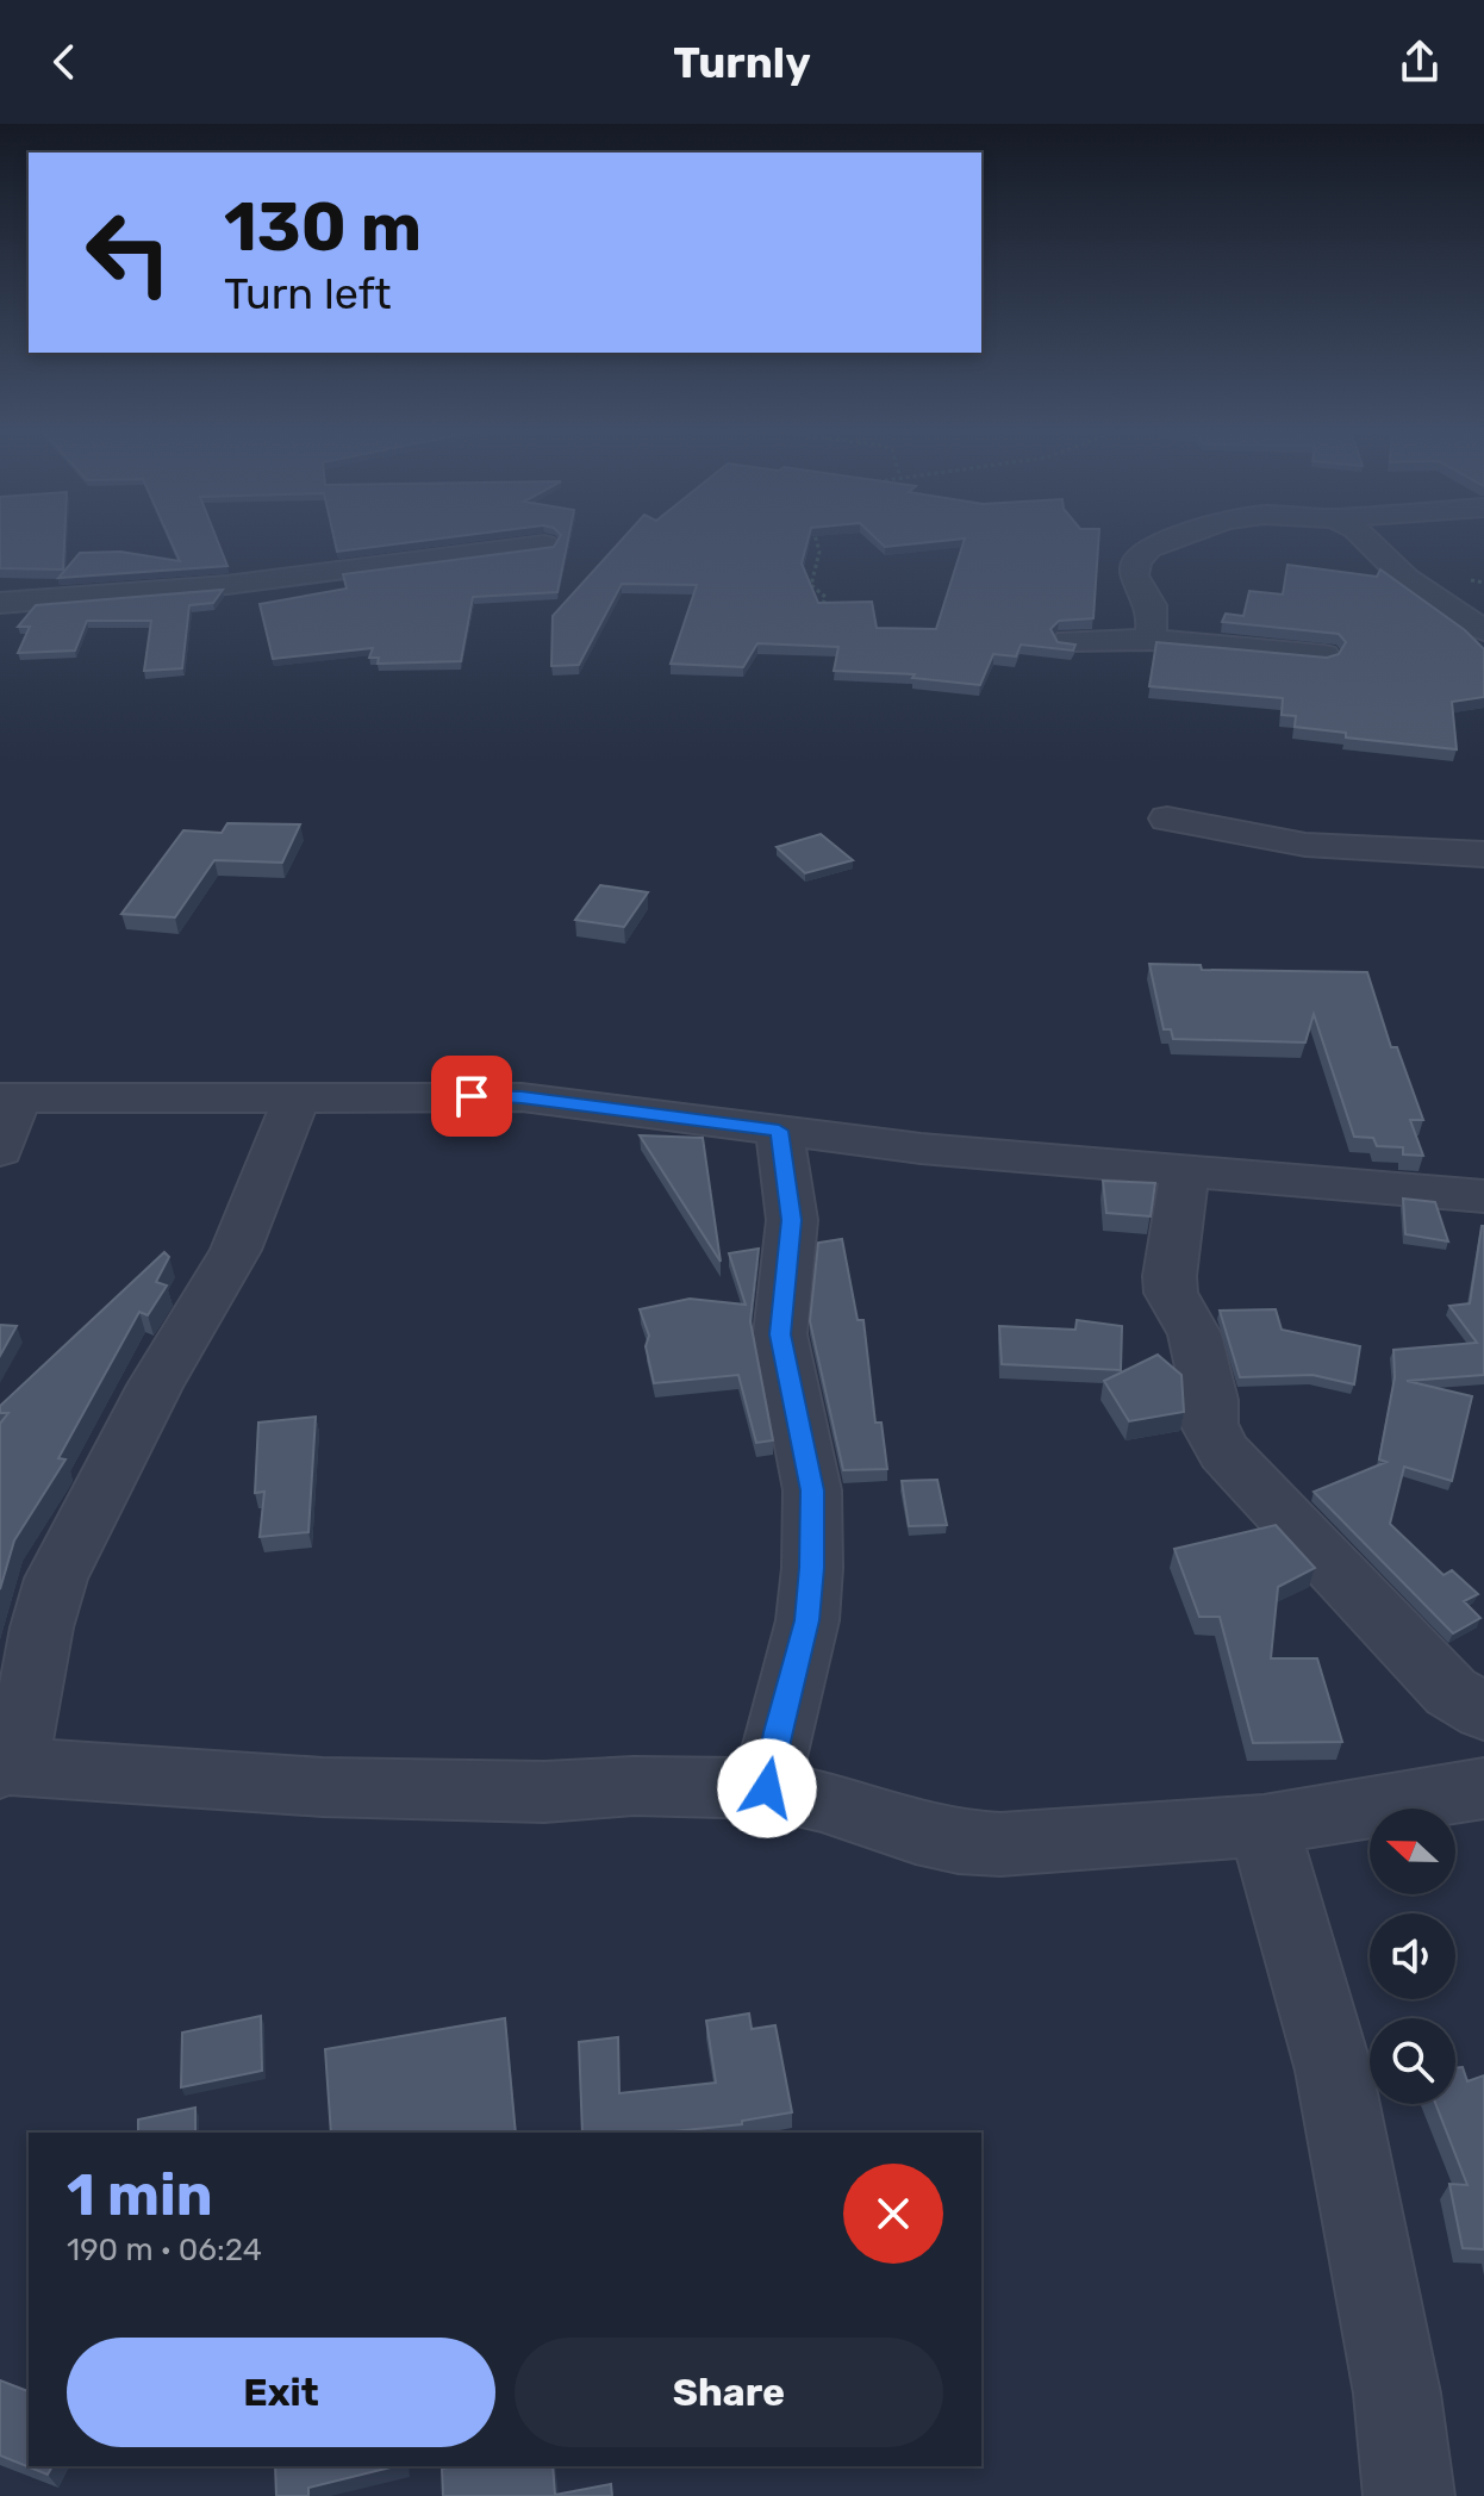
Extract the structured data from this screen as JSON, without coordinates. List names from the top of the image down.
{
  "north": "left",
  "page": {
    "header": "Turnly",
    "turn": ["130 m", "Turn left"],
    "heading": ["1 min", "190 m · 06:24"],
    "buttons": ["Exit", "Share"]
  }
}
